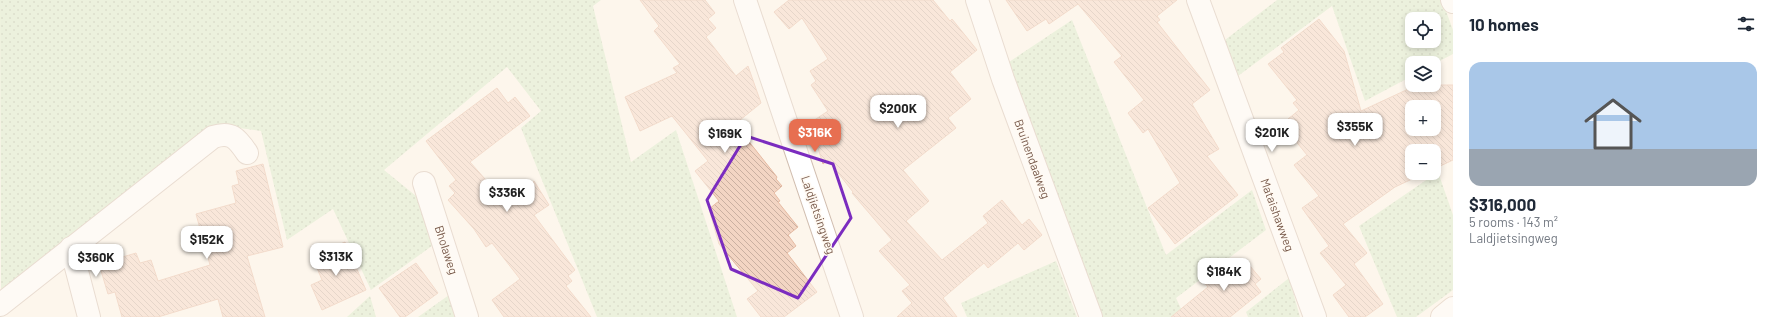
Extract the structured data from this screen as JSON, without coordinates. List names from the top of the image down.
{
  "streets": {
    "street": [
      "Bruinendaalweg",
      "Laldjietsingweg",
      "Mataishawweg",
      "Bholaweg"
    ]
  },
  "page": {
    "heading": "10 homes",
    "map_buttons": ["+", "−"],
    "list": [
      {
        "name": "$316,000",
        "note": "5 rooms · 143 m² · Laldjietsingweg"
      }
    ],
    "price": [
      "$200K",
      "$355K",
      "$316K",
      "$201K",
      "$169K",
      "$336K",
      "$152K",
      "$313K",
      "$360K",
      "$184K"
    ]
  }
}
